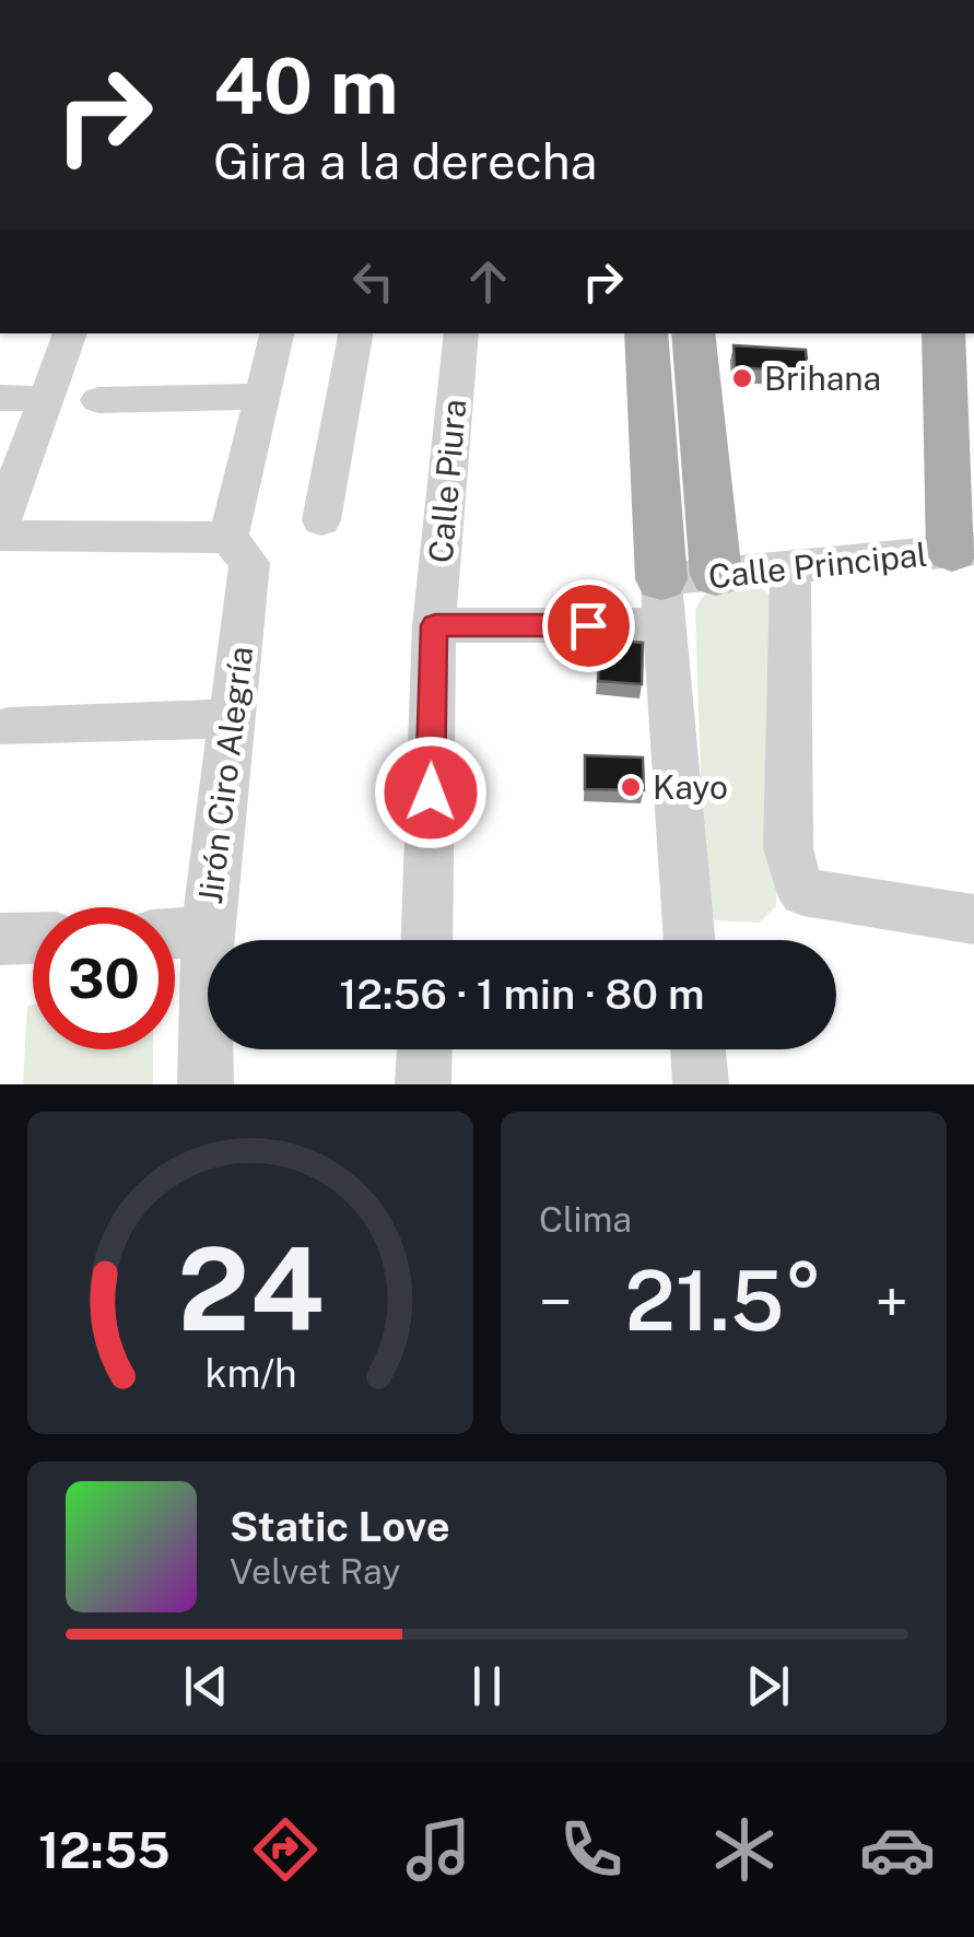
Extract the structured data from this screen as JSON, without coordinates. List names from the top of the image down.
{
  "streets": {
    "street": ["Calle Piura", "Calle Principal", "Jirón Ciro Alegría"]
  },
  "crossings": [
    ["Calle Piura", "Calle Principal"]
  ],
  "places": ["Brihana", "Kayo"],
  "page": {
    "turn": ["40 m", "Gira a la derecha"],
    "limit": "30",
    "trip": "12:56 · 1 min · 80 m",
    "tile": "Clima",
    "heat": ["−", "21.5°", "+"],
    "song": ["Static Love", "Velvet Ray"],
    "tabs": "12:55",
    "gauge": ["24", "km/h"]
  }
}
